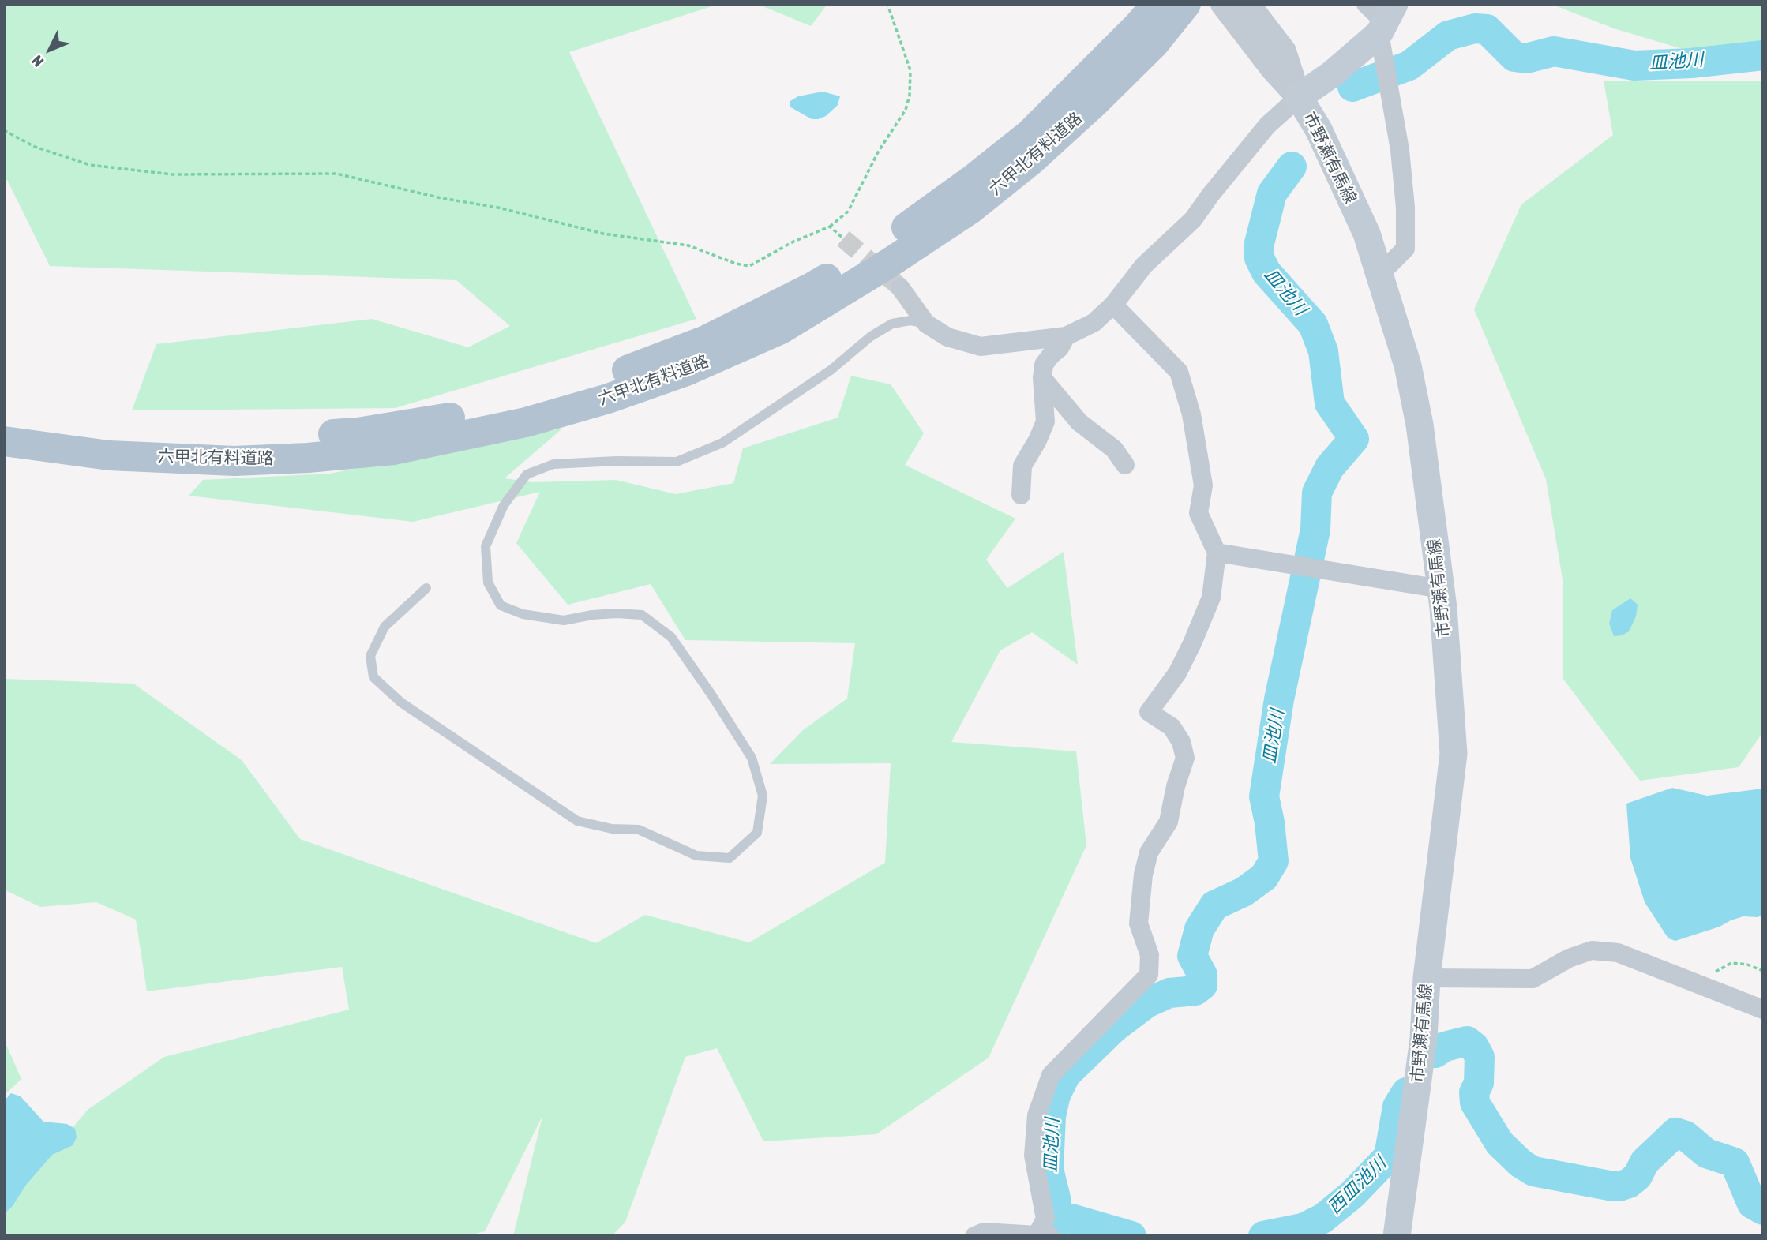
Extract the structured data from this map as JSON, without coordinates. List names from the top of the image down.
{
  "streets": {
    "main road": ["六甲北有料道路", "市野瀬有馬線"]
  },
  "water": ["皿池川", "西皿池川"],
  "north": "bottom left"
}
